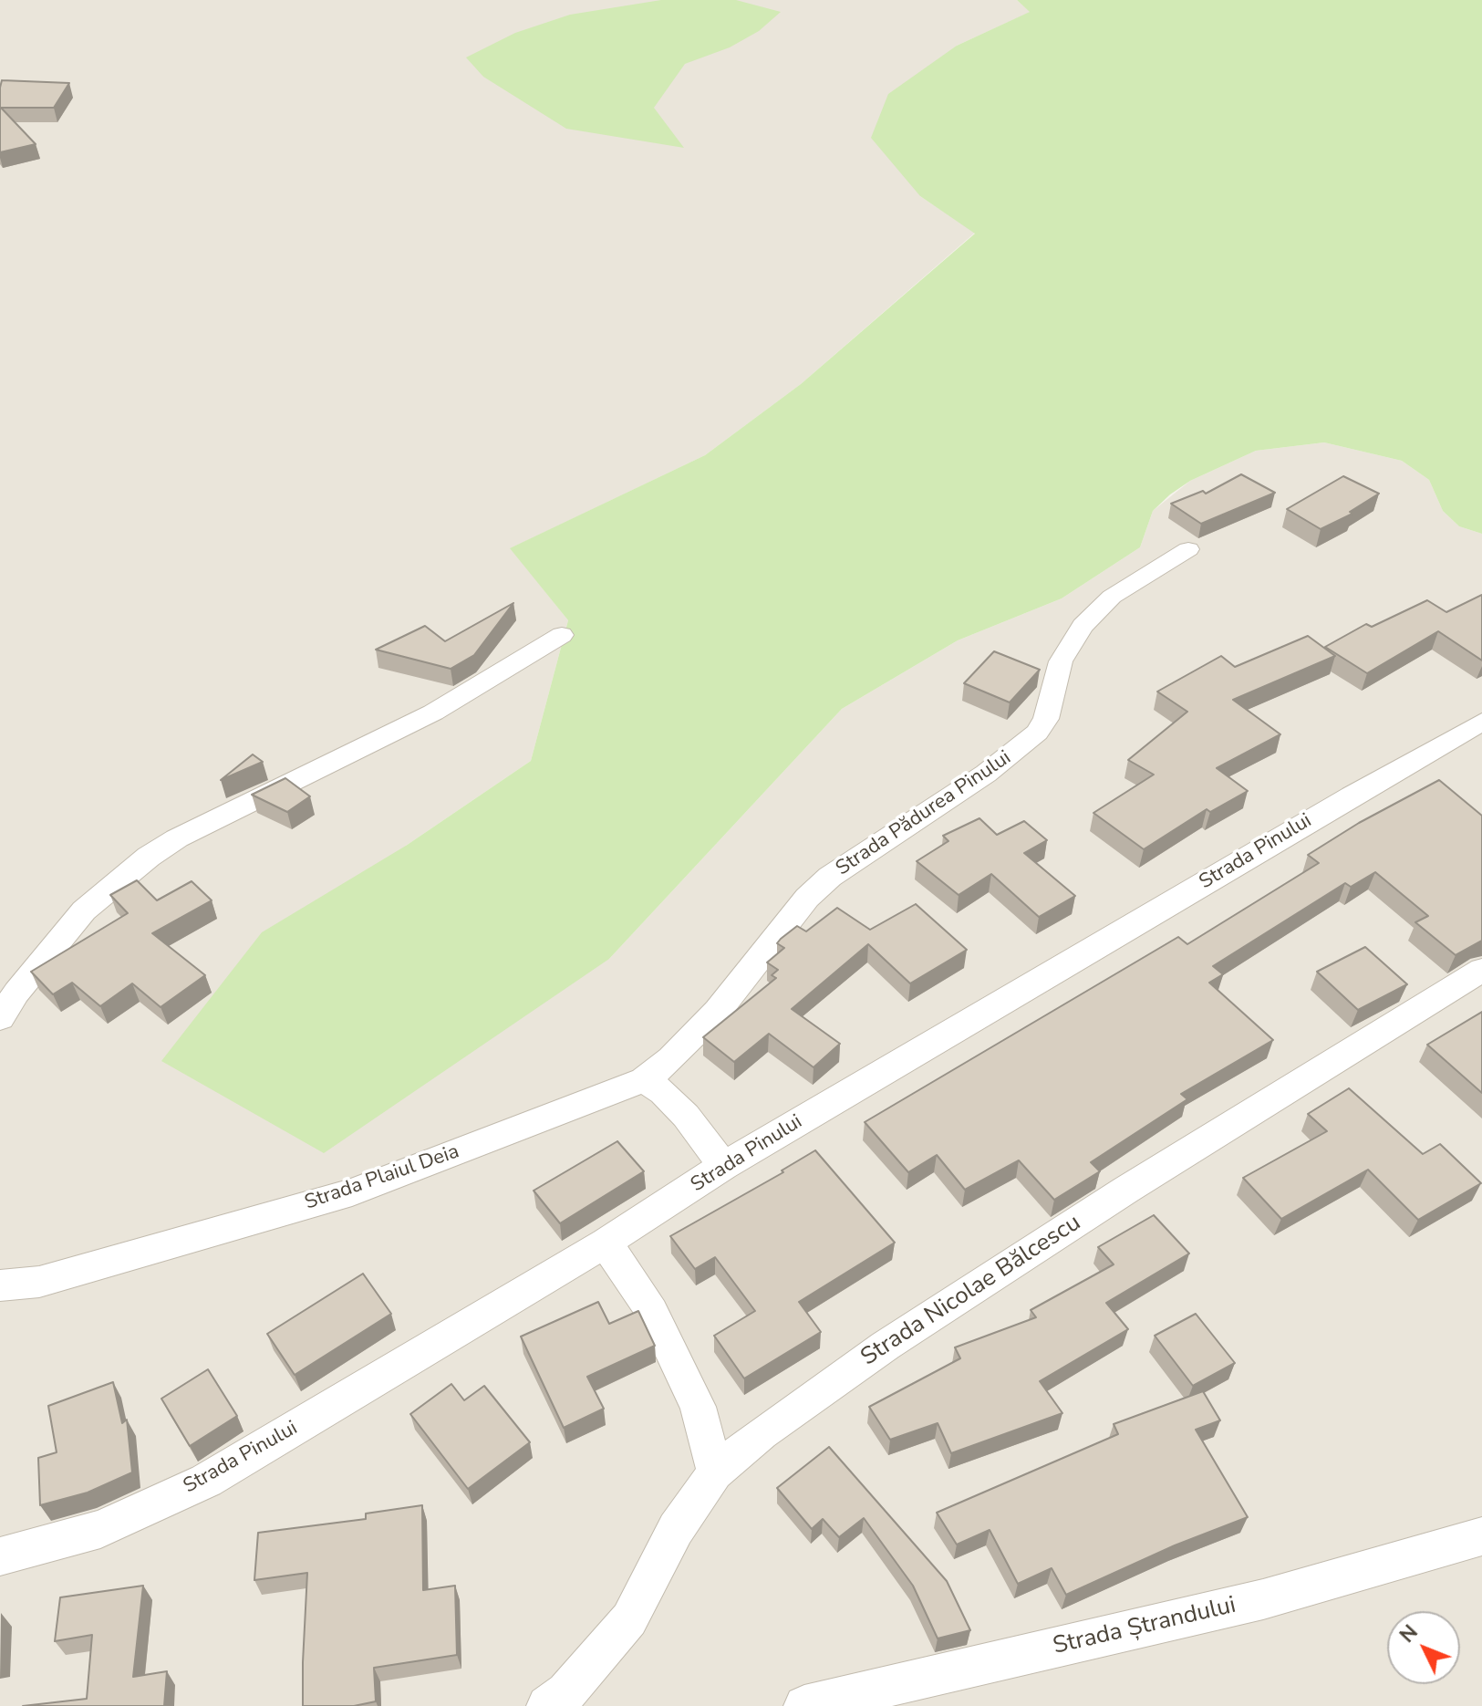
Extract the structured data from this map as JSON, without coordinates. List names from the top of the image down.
{
  "streets": {
    "street": [
      "Strada Pădurea Pinului",
      "Strada Pinului",
      "Strada Plaiul Deia",
      "Strada Nicolae Bălcescu",
      "Strada Ștrandului"
    ]
  },
  "crossings": [
    ["Strada Pădurea Pinului", "Strada Plaiul Deia"]
  ],
  "north": "top left"
}
